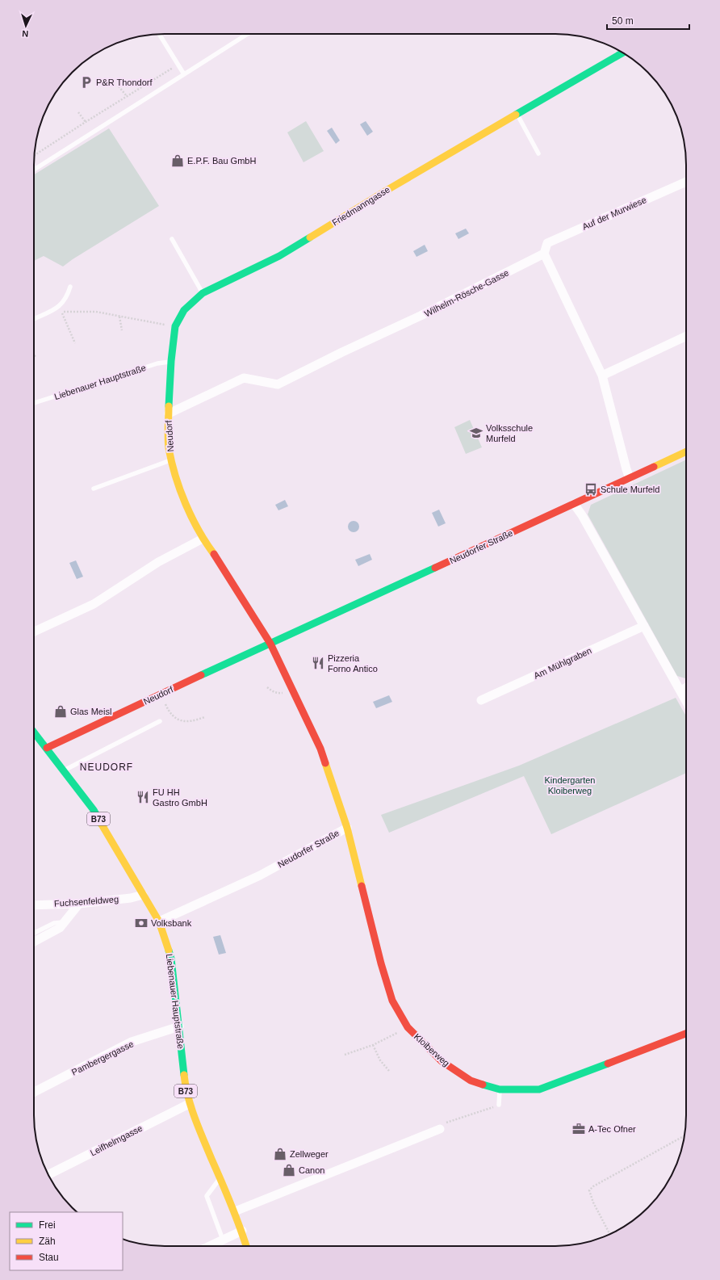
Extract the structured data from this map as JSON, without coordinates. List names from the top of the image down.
{
  "streets": {
    "street": [
      "Friedmanngasse",
      "Auf der Murwiese",
      "Wilhelm-Rösche-Gasse",
      "Liebenauer Hauptstraße",
      "Neudorf",
      "Neudorfer Straße",
      "Am Mühlgraben",
      "B73",
      "Fuchsenfeldweg",
      "Kloiberweg",
      "Pambergergasse",
      "Leifhelmgasse"
    ]
  },
  "crossings": [
    ["Friedmanngasse", "Wilhelm-Rösche-Gasse"],
    ["Friedmanngasse", "Liebenauer Hauptstraße"],
    ["Friedmanngasse", "Neudorf"],
    ["Auf der Murwiese", "Wilhelm-Rösche-Gasse"],
    ["Wilhelm-Rösche-Gasse", "Neudorf"],
    ["Liebenauer Hauptstraße", "Neudorf"],
    ["Liebenauer Hauptstraße", "Neudorfer Straße"],
    ["Liebenauer Hauptstraße", "Fuchsenfeldweg"],
    ["Liebenauer Hauptstraße", "Pambergergasse"],
    ["Liebenauer Hauptstraße", "Leifhelmgasse"],
    ["Neudorf", "Neudorfer Straße"],
    ["Neudorfer Straße", "Kloiberweg"]
  ],
  "districts": ["NEUDORF"],
  "parks": ["Kindergarten Kloiberweg"],
  "places": {
    "parking": ["P&R Thondorf"],
    "shop": [
      "E.P.F. Bau GmbH",
      "Glas Meisl",
      "Zellweger",
      "Canon"
    ],
    "school or university": ["Volksschule Murfeld"],
    "bus stop": ["Schule Murfeld"],
    "restaurant": ["Pizzeria Forno Antico", "FU HH Gastro GmbH"],
    "bank": ["Volksbank"],
    "office": ["A-Tec Ofner"]
  },
  "legend": ["Frei", "Zäh", "Stau"],
  "scale_bar": "50 m",
  "north": "bottom"
}
